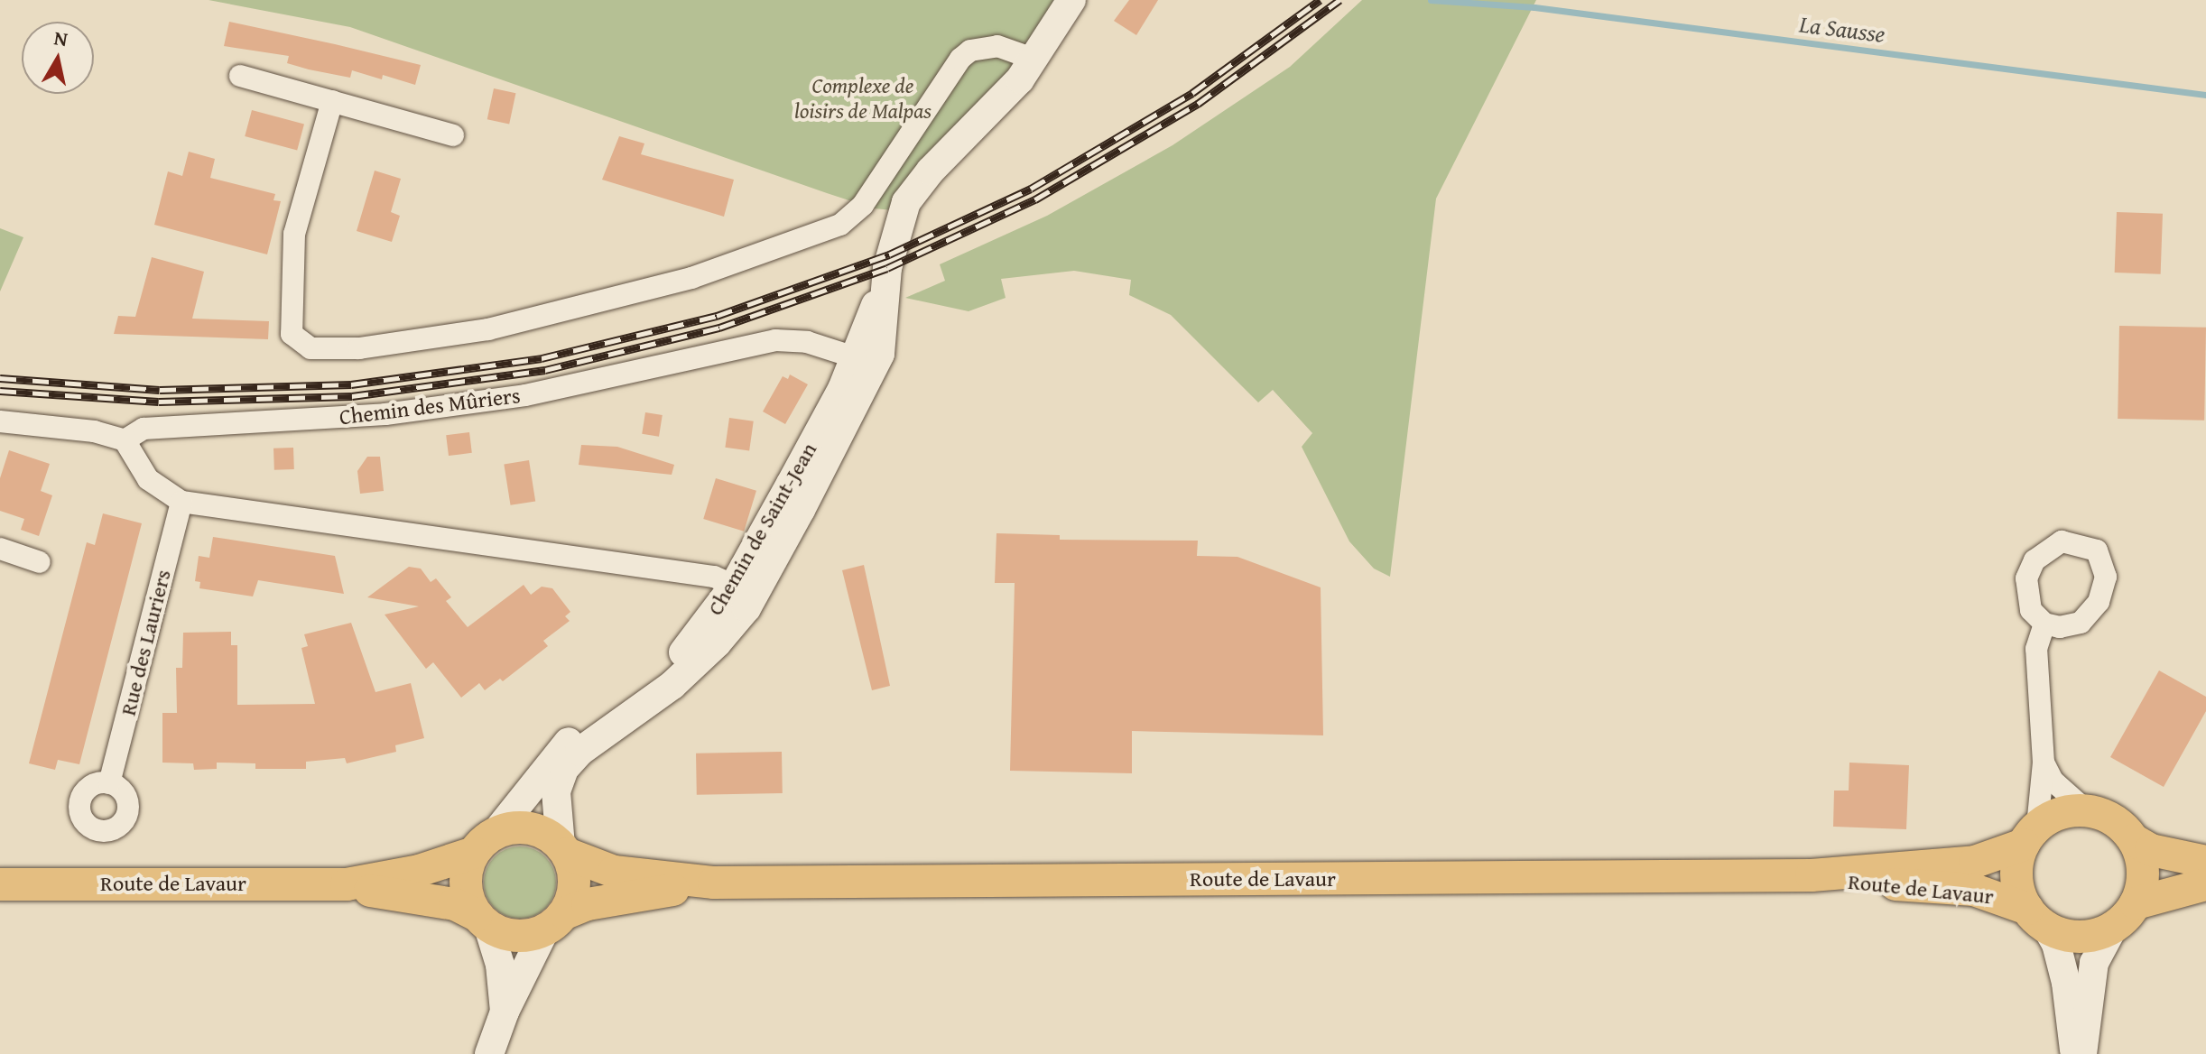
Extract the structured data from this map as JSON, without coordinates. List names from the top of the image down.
{
  "streets": {
    "main road": ["Route de Lavaur"],
    "street": ["Chemin des Mûriers", "Chemin de Saint-Jean", "Rue des Lauriers"]
  },
  "crossings": [
    ["Chemin des Mûriers", "Chemin de Saint-Jean"],
    ["Chemin de Saint-Jean", "Route de Lavaur"]
  ],
  "water": ["La Sausse"],
  "parks": ["Complexe de loisirs de Malpas"],
  "north": "top"
}
